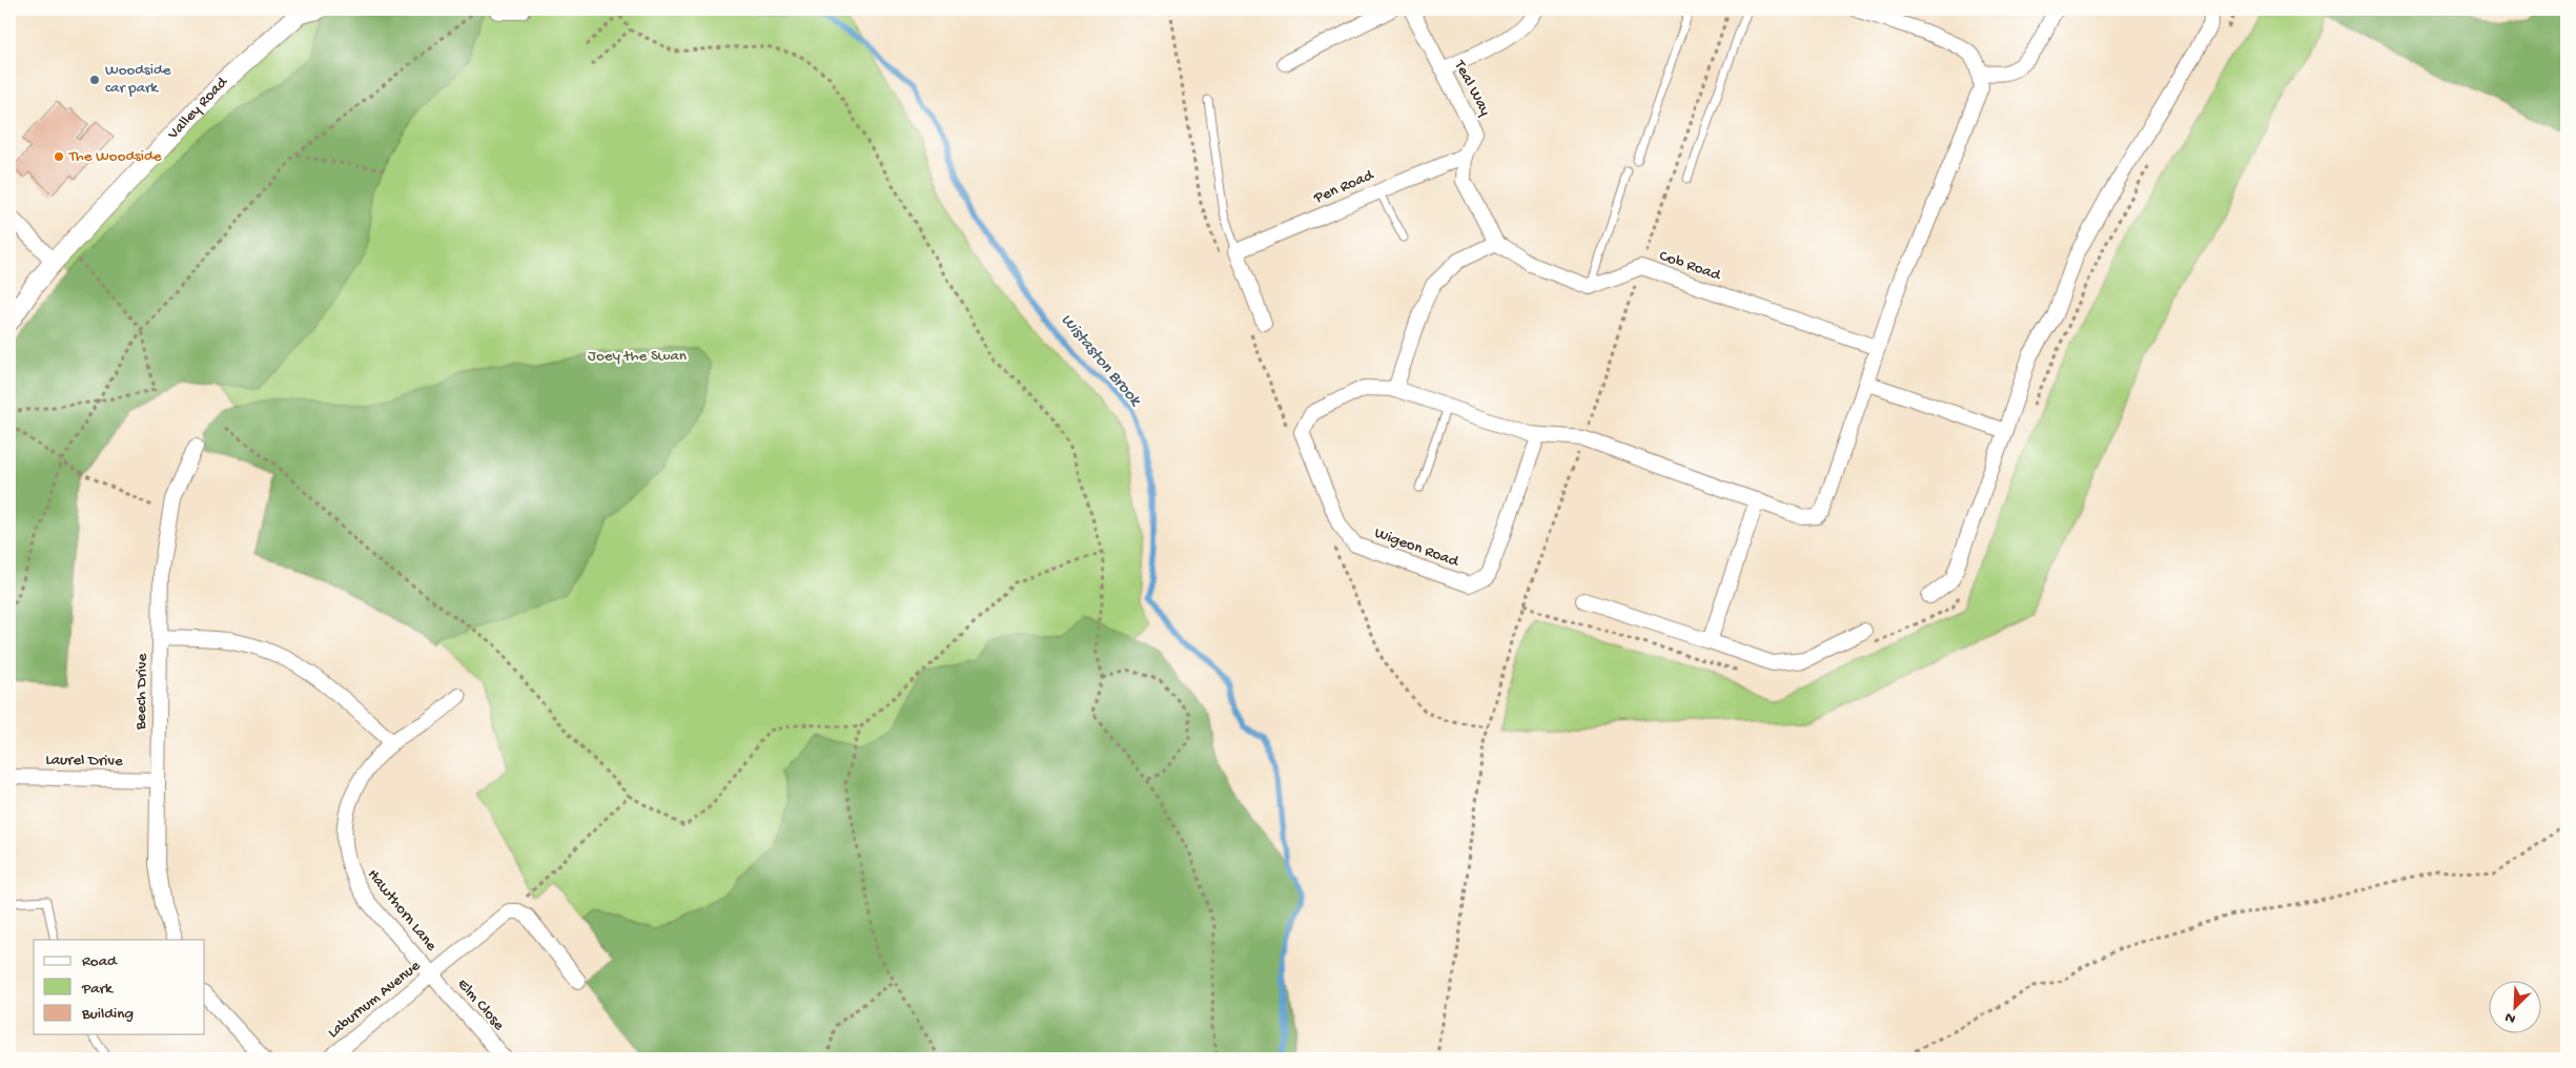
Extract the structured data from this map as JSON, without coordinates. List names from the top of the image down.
{
  "streets": {
    "street": [
      "Teal Way",
      "Valley Road",
      "Pen Road",
      "Cob Road",
      "Wigeon Road",
      "Beech Drive",
      "Laurel Drive",
      "Hawthorn Lane",
      "Laburnum Avenue",
      "Elm Close"
    ]
  },
  "crossings": [
    ["Teal Way", "Pen Road"],
    ["Beech Drive", "Laurel Drive"],
    ["Hawthorn Lane", "Laburnum Avenue"],
    ["Hawthorn Lane", "Elm Close"],
    ["Laburnum Avenue", "Elm Close"]
  ],
  "water": ["Wistaston Brook"],
  "parks": ["Joey the Swan"],
  "places": ["Woodside car park", "The Woodside"],
  "legend": ["Road", "Park", "Building"],
  "north": "bottom left"
}
